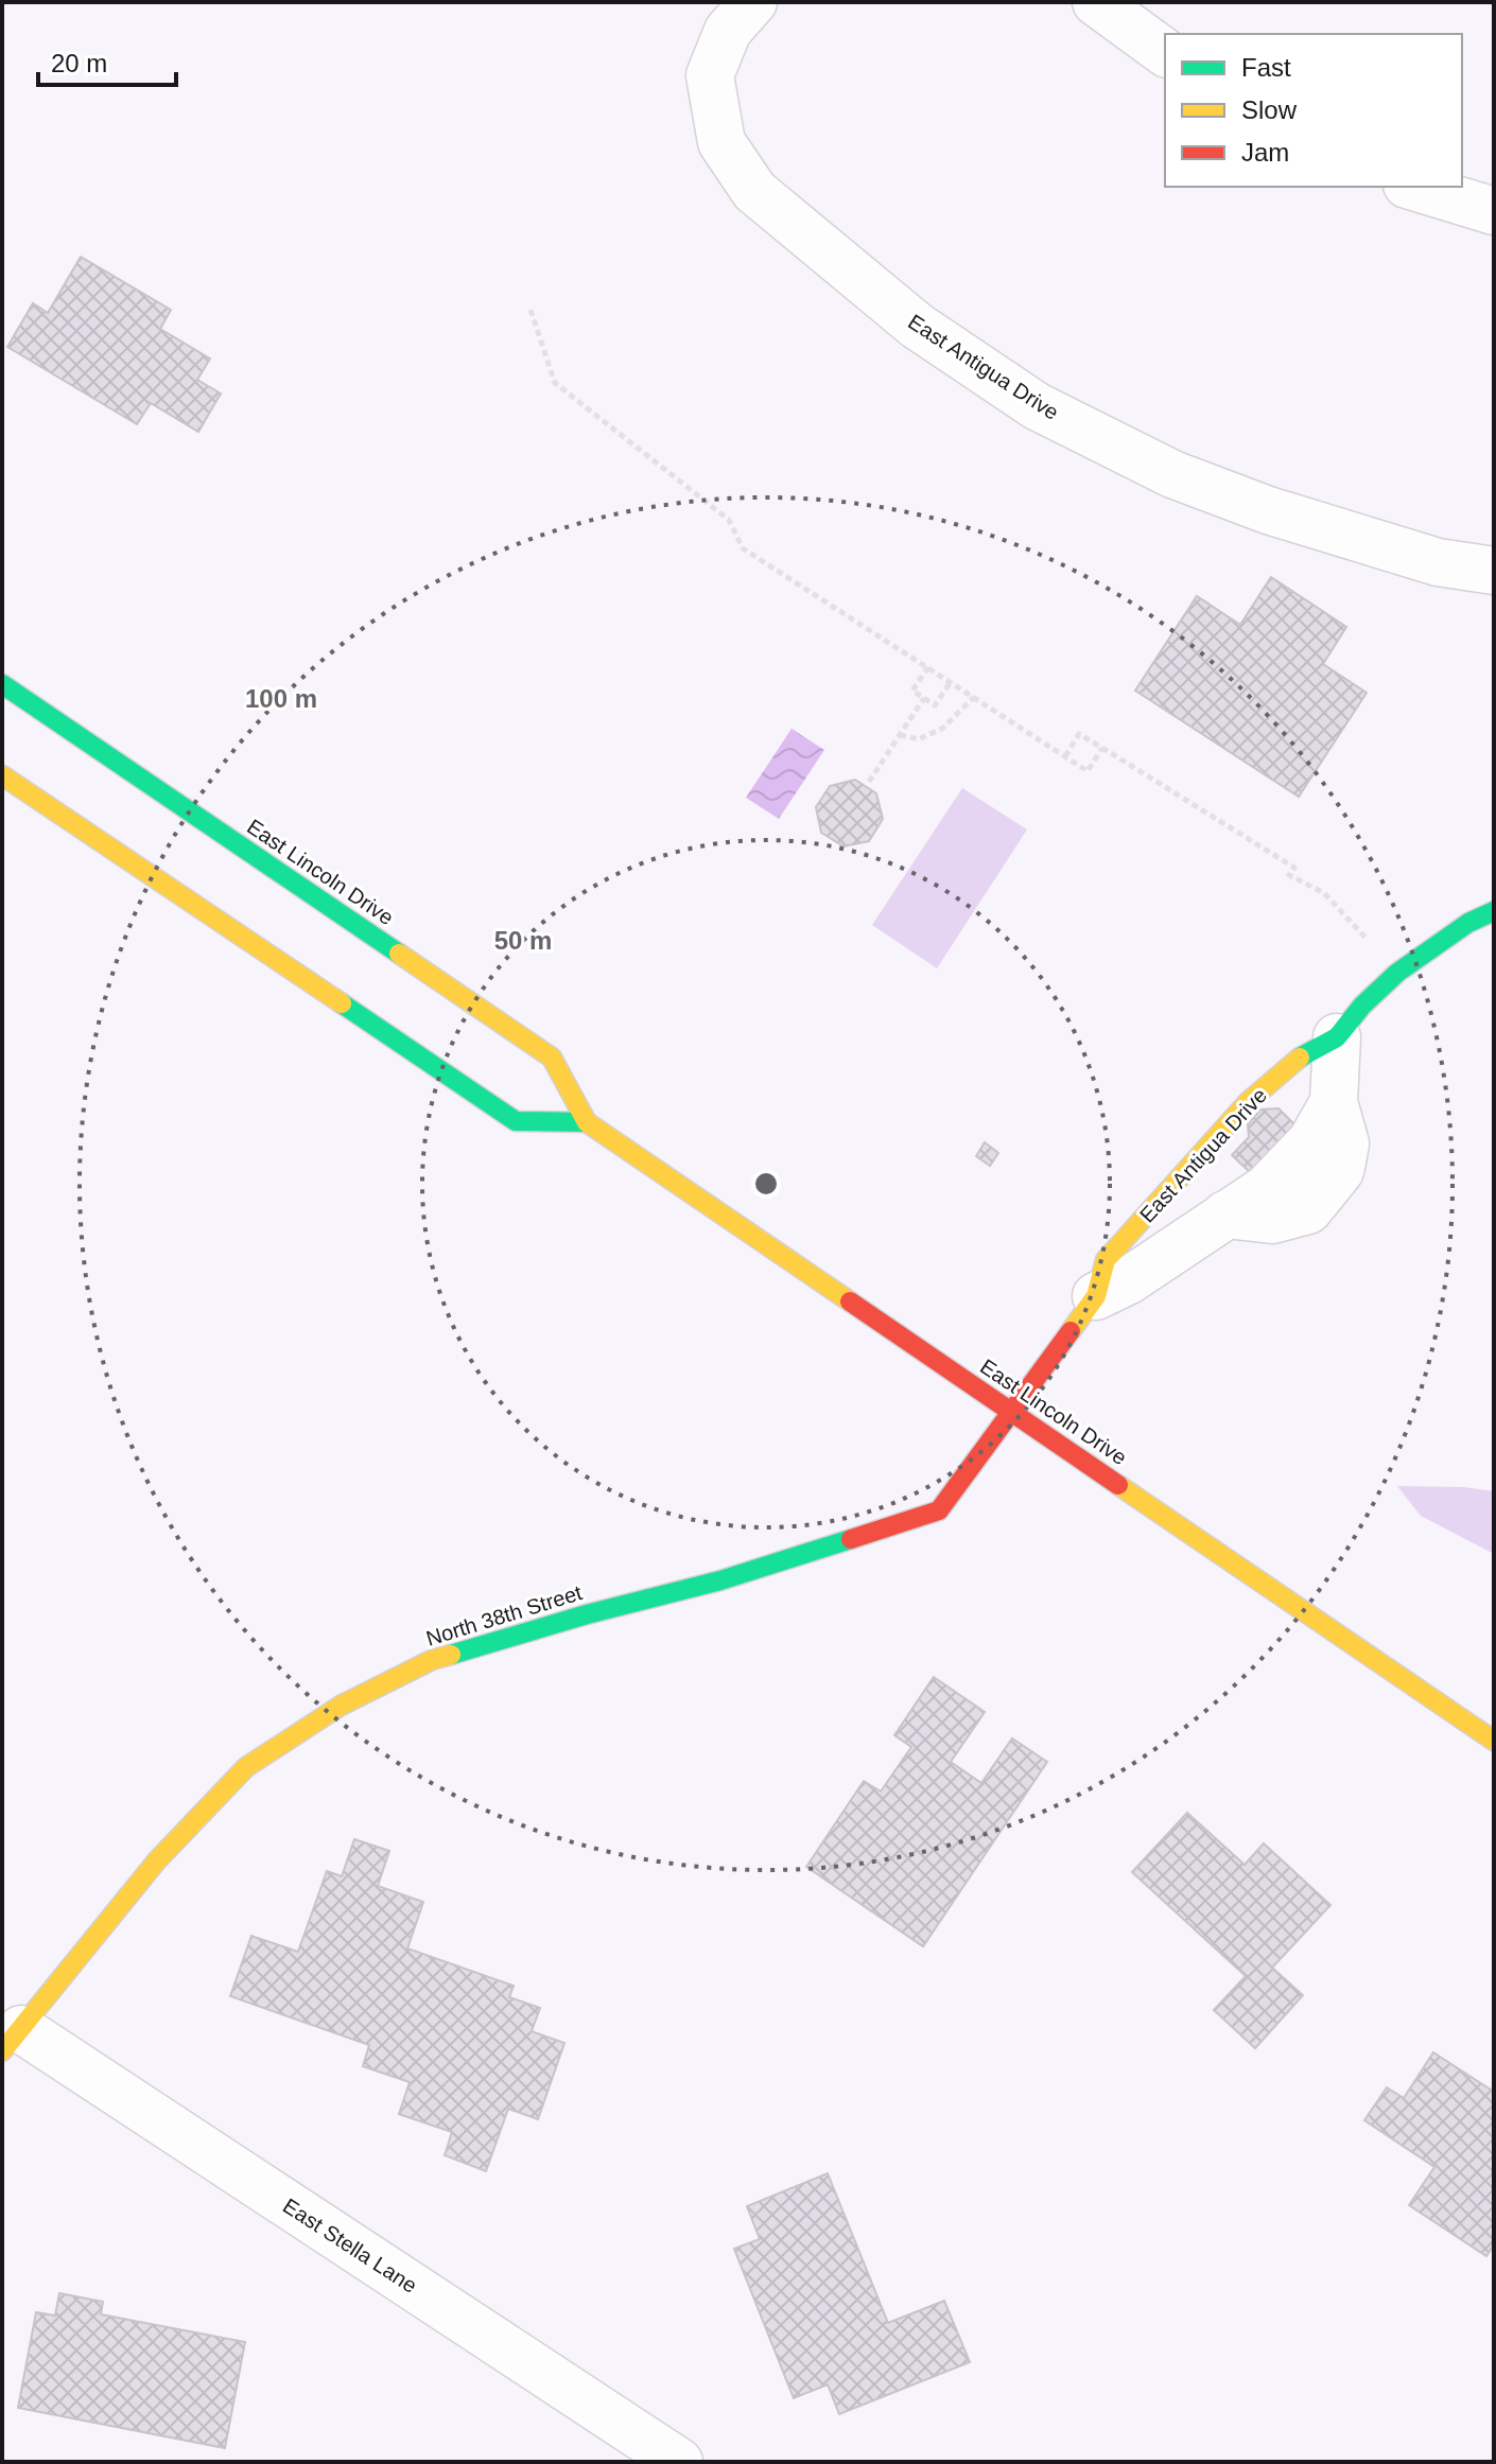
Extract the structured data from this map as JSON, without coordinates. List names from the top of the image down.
{
  "streets": {
    "main road": ["East Antigua Drive", "East Lincoln Drive", "North 38th Street"],
    "street": ["East Stella Lane"]
  },
  "crossings": [
    ["East Antigua Drive", "East Lincoln Drive"],
    ["East Antigua Drive", "North 38th Street"],
    ["East Lincoln Drive", "North 38th Street"],
    ["North 38th Street", "East Stella Lane"]
  ],
  "legend": ["Fast", "Slow", "Jam"],
  "scale_bar": "20 m",
  "rings": ["100 m", "50 m"]
}
